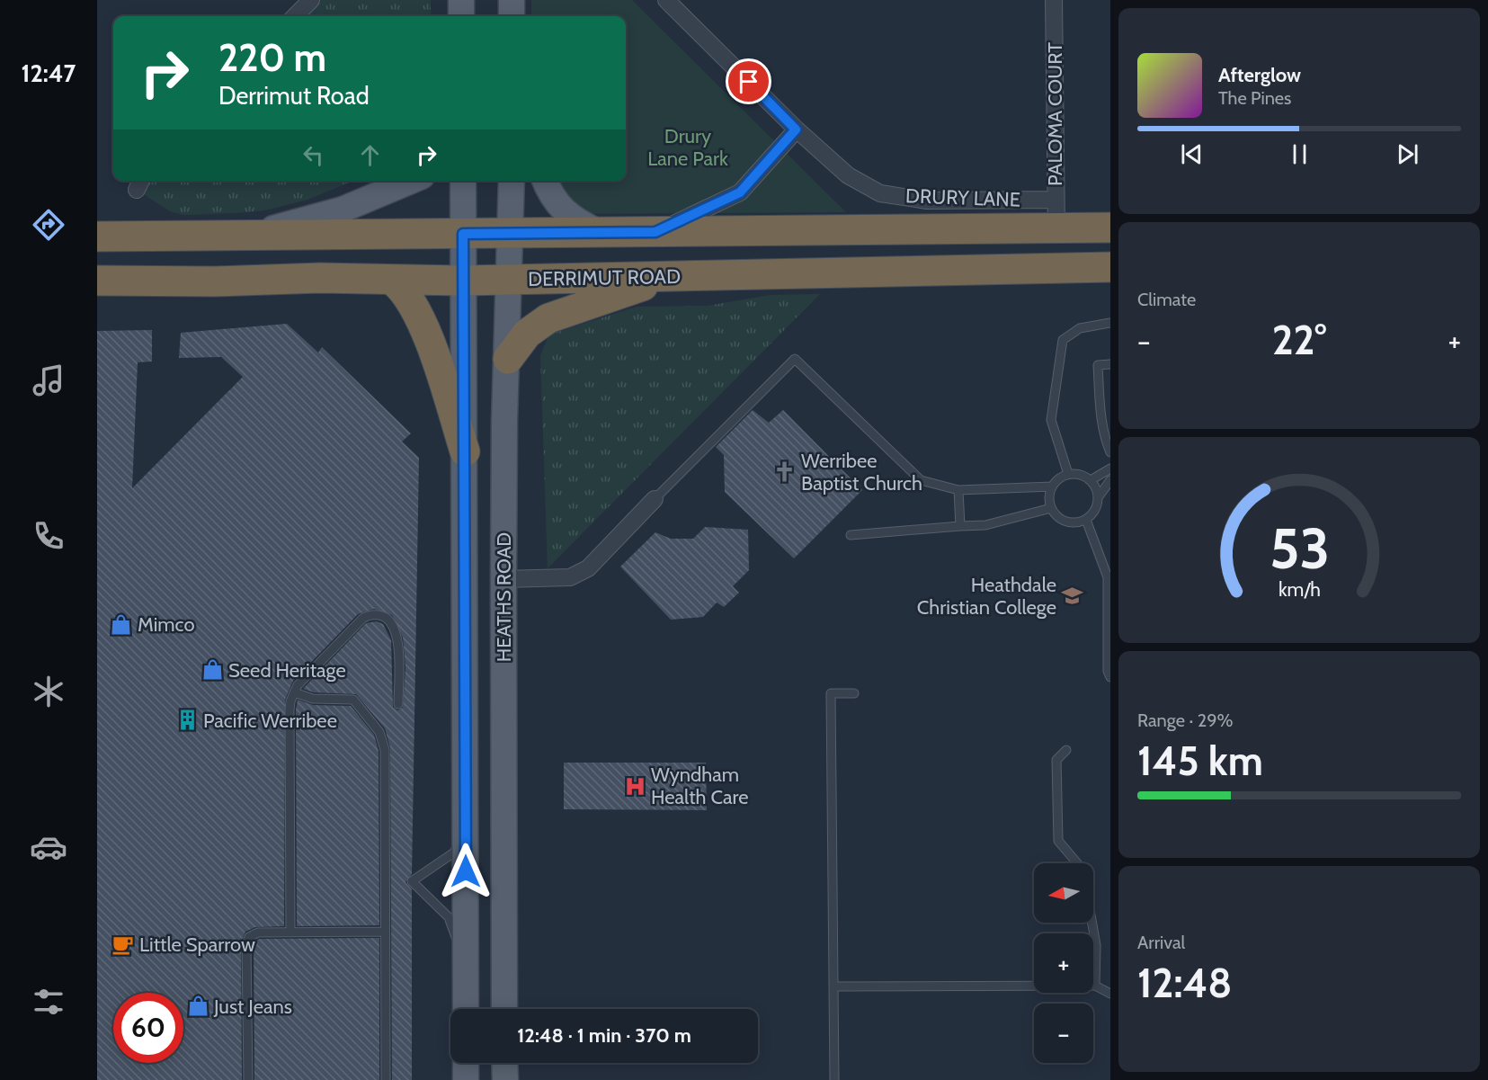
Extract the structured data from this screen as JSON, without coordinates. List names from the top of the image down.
{
  "streets": {
    "highway": ["DERRIMUT ROAD"],
    "main road": ["HEATHS ROAD"],
    "street": ["PALOMA COURT", "DRURY LANE"]
  },
  "crossings": [
    ["PALOMA COURT", "DRURY LANE"],
    ["DERRIMUT ROAD", "HEATHS ROAD"]
  ],
  "parks": ["Drury Lane Park"],
  "places": {
    "church": ["Werribee Baptist Church"],
    "school or university": ["Heathdale Christian College"],
    "shop": ["Mimco", "Seed Heritage", "Just Jeans"],
    "building": ["Pacific Werribee"],
    "hospital": ["Wyndham Health Care"],
    "cafe": ["Little Sparrow"]
  },
  "north": "left",
  "page": {
    "tabs": "12:47",
    "turn": ["220 m", "Derrimut Road"],
    "song": ["Afterglow", "The Pines"],
    "tile": [
      "Climate",
      ["Range · 29%", "145 km"],
      ["Arrival", "12:48"]
    ],
    "heat": ["−", "22°", "+"],
    "map_buttons": ["+", "−"],
    "limit": "60",
    "trip": "12:48 · 1 min · 370 m",
    "gauge": ["53", "km/h"]
  }
}
